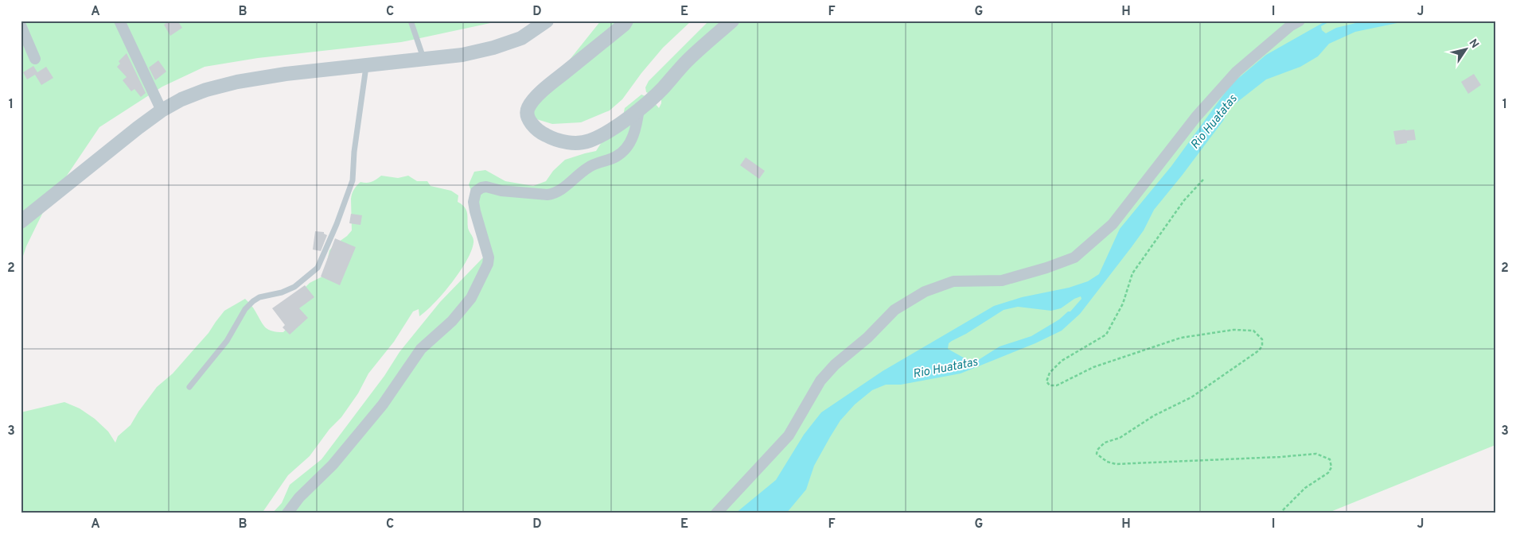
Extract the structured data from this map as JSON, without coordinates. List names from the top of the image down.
{
  "water": ["Rio Huatatas"],
  "north": "top right",
  "grid": {
    "columns": [
      "A",
      "B",
      "C",
      "D",
      "E",
      "F",
      "G",
      "H",
      "I",
      "J"
    ],
    "rows": ["1", "2", "3"]
  }
}
